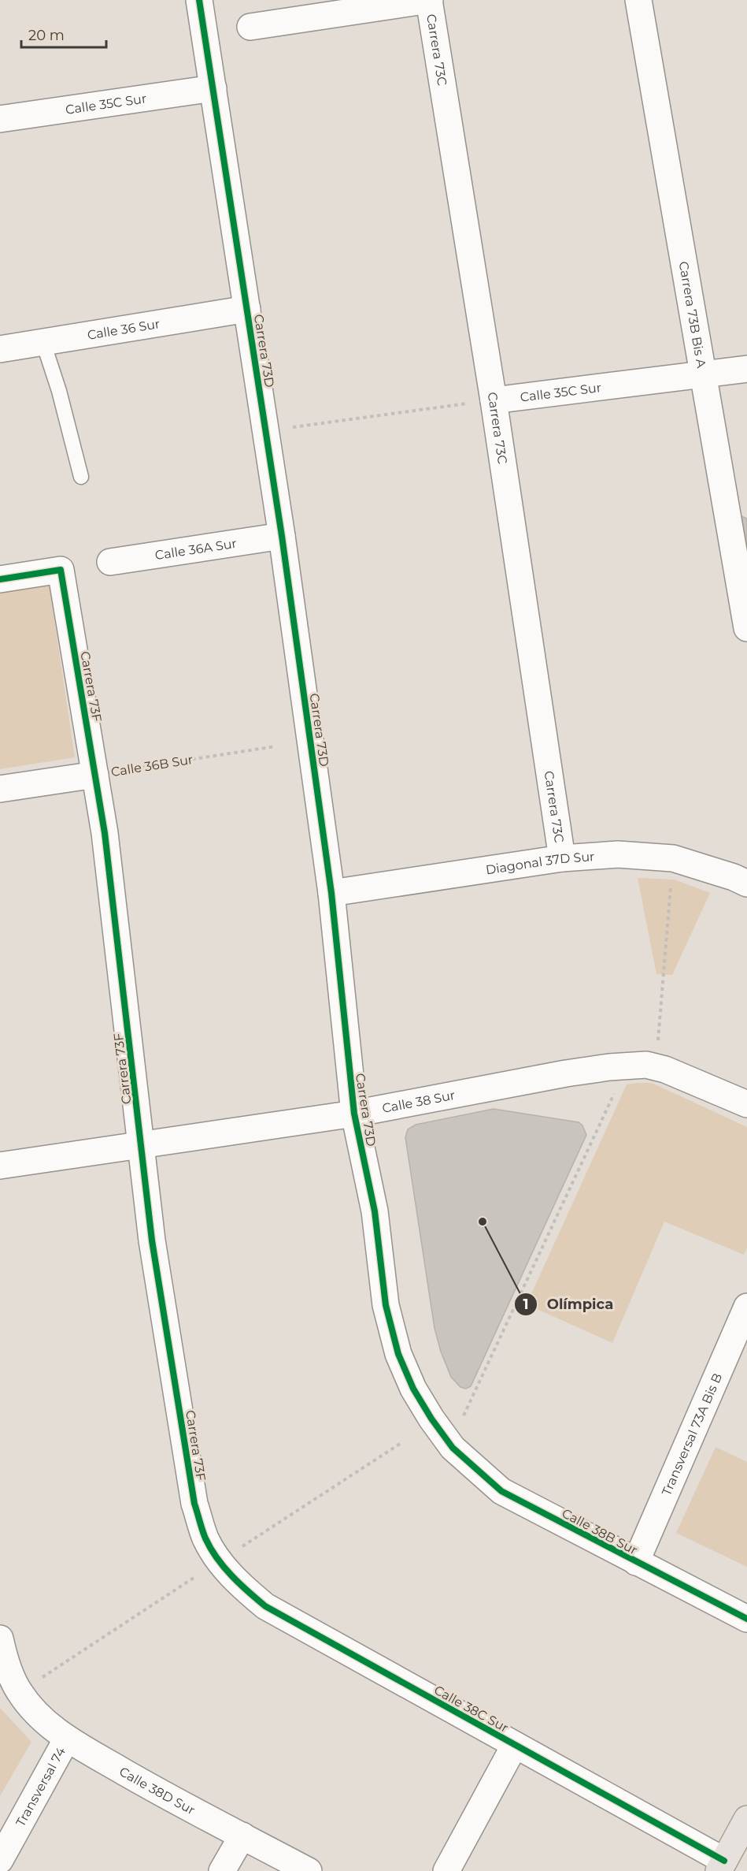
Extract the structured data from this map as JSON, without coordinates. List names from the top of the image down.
{
  "streets": {
    "street": [
      "Carrera 73C",
      "Calle 35C Sur",
      "Carrera 73B Bis A",
      "Calle 36 Sur",
      "Carrera 73D",
      "Calle 36A Sur",
      "Carrera 73F",
      "Calle 36B Sur",
      "Diagonal 37D Sur",
      "Calle 38 Sur",
      "Transversal 73A Bis B",
      "Calle 38B Sur",
      "Calle 38C Sur",
      "Transversal 74",
      "Calle 38D Sur"
    ]
  },
  "crossings": [
    ["Carrera 73C", "Calle 35C Sur"],
    ["Carrera 73C", "Diagonal 37D Sur"],
    ["Calle 35C Sur", "Carrera 73B Bis A"],
    ["Calle 35C Sur", "Carrera 73D"],
    ["Calle 36 Sur", "Carrera 73D"],
    ["Carrera 73D", "Calle 36A Sur"],
    ["Carrera 73D", "Diagonal 37D Sur"],
    ["Carrera 73D", "Calle 38 Sur"],
    ["Carrera 73D", "Calle 38B Sur"],
    ["Carrera 73F", "Calle 36B Sur"],
    ["Carrera 73F", "Calle 38 Sur"],
    ["Carrera 73F", "Calle 38C Sur"],
    ["Transversal 73A Bis B", "Calle 38B Sur"],
    ["Transversal 74", "Calle 38D Sur"]
  ],
  "places": ["Olímpica"],
  "scale_bar": "20 m"
}
